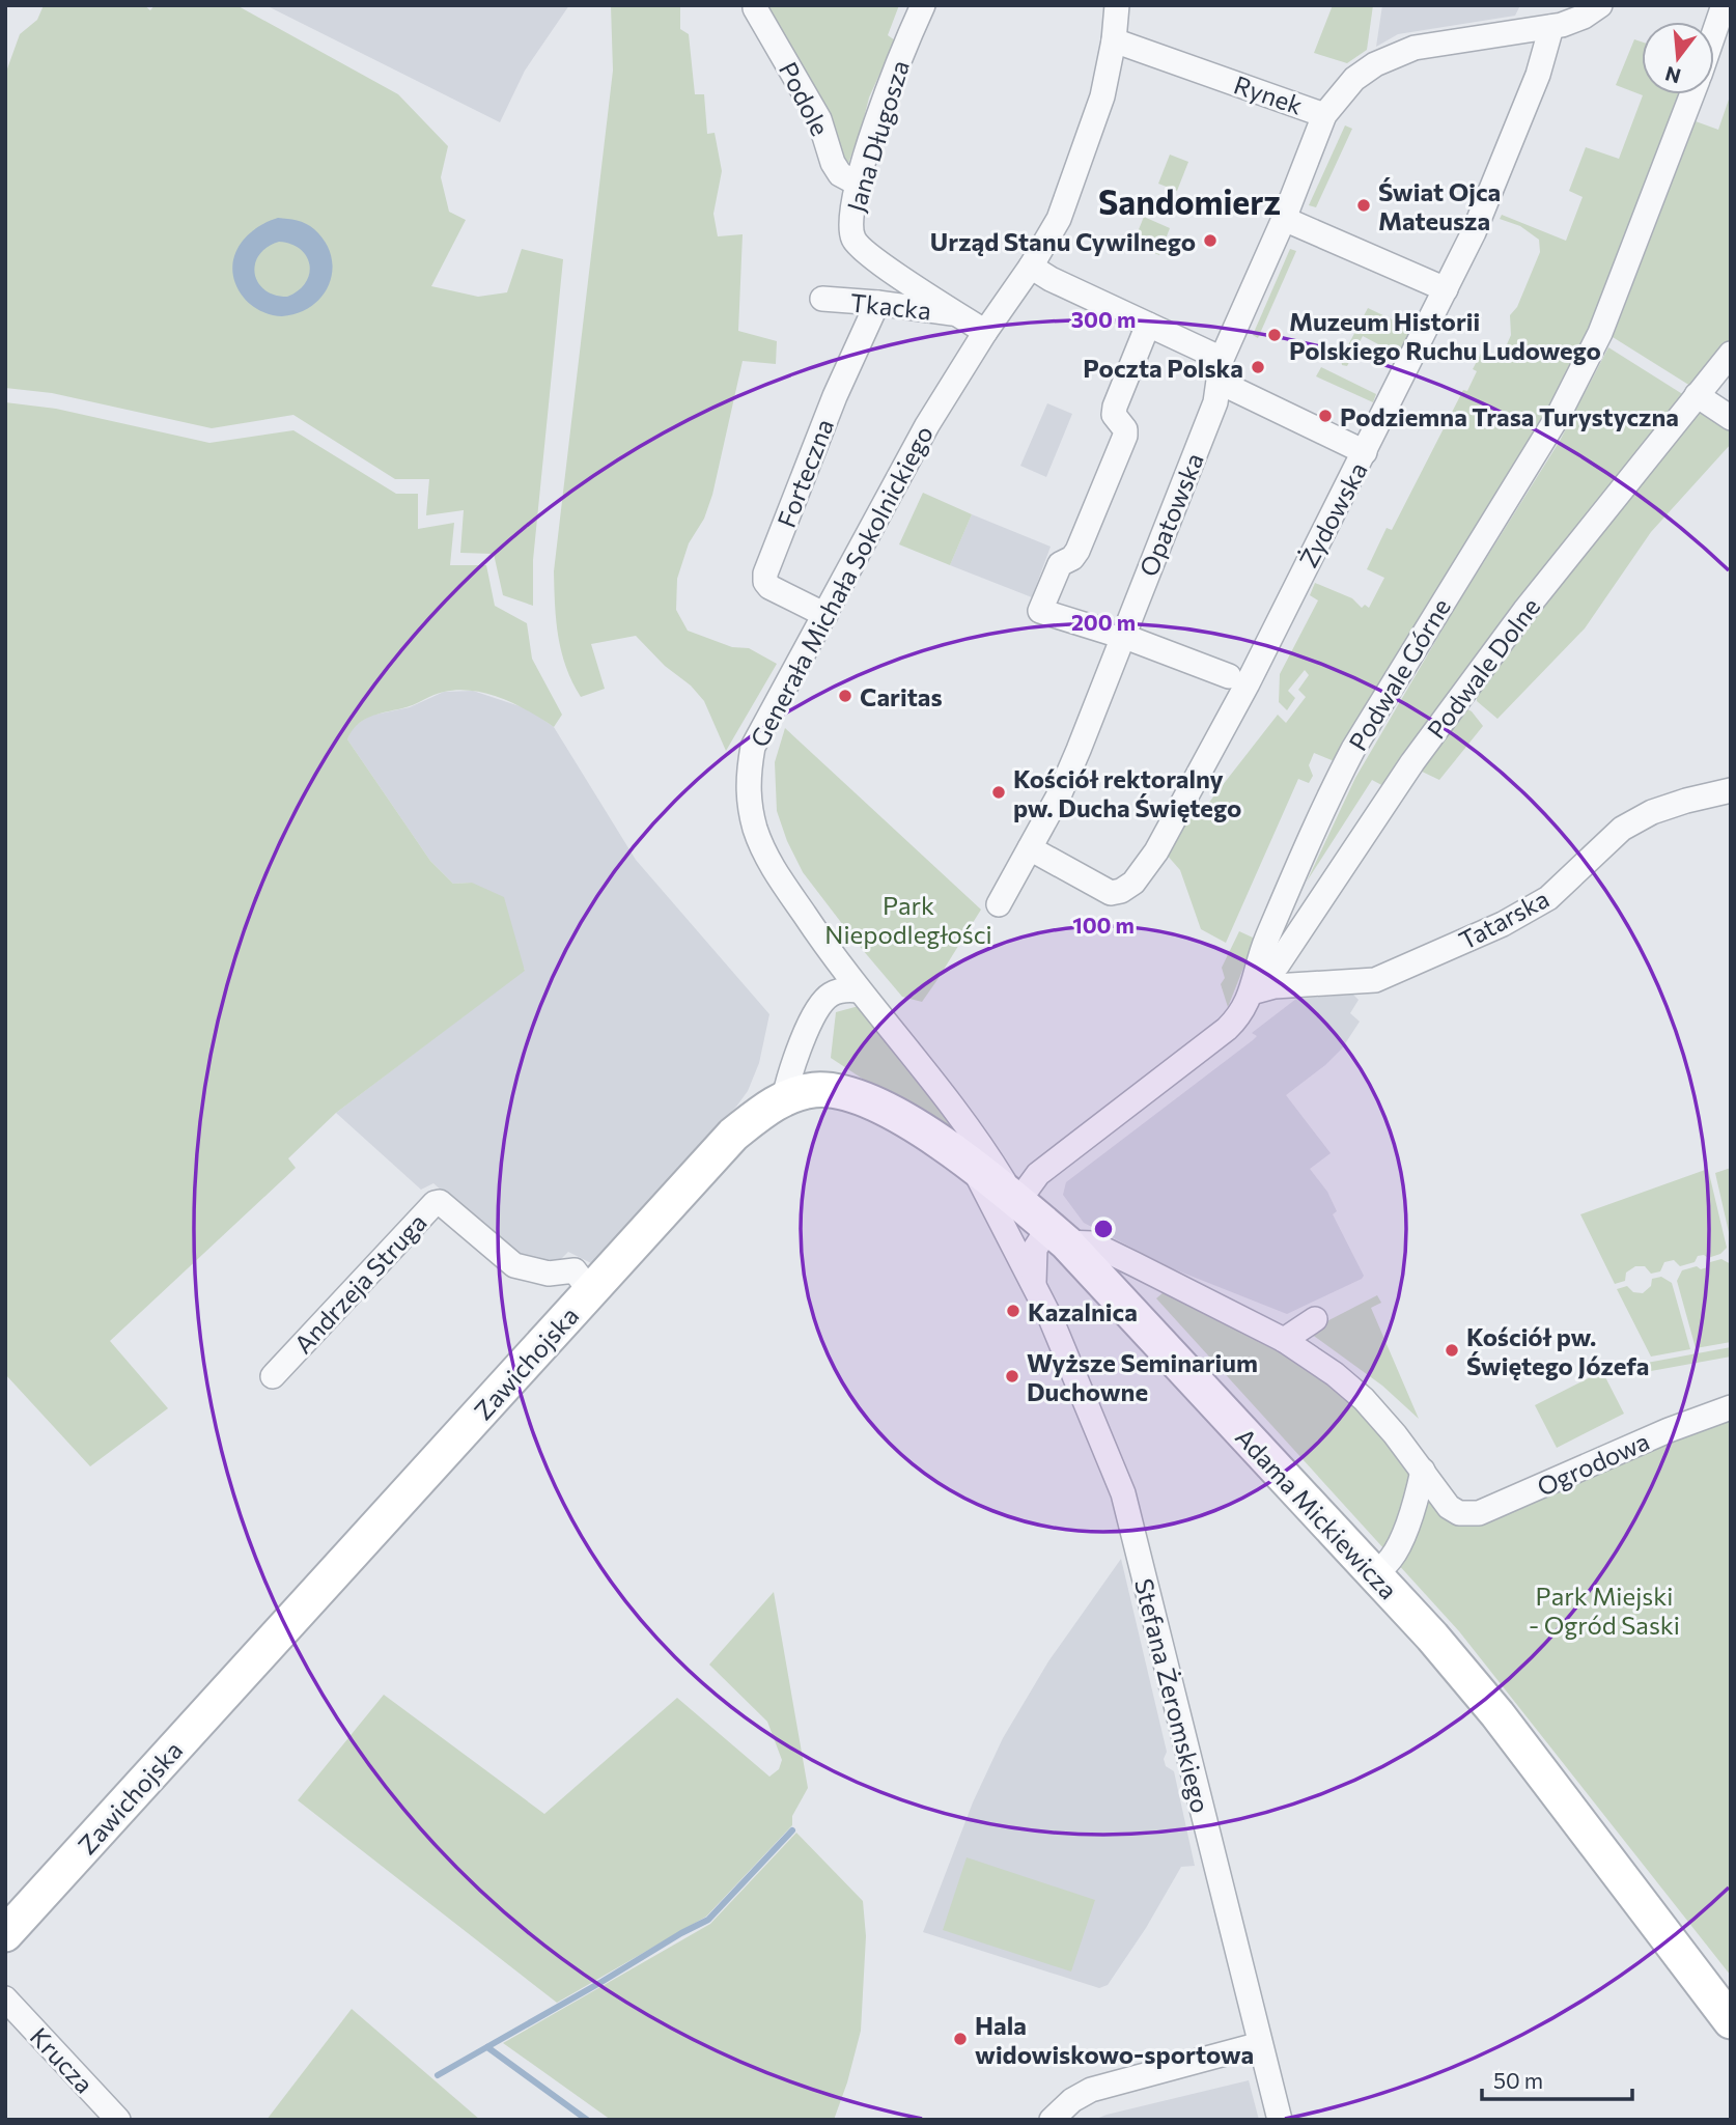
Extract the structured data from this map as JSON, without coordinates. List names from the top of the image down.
{
  "streets": {
    "street": [
      "Rynek",
      "Podole",
      "Jana Długosza",
      "Tkacka",
      "Forteczna",
      "Opatowska",
      "Żydowska",
      "Generała Michała Sokolnickiego",
      "Podwale Dolne",
      "Podwale Górne",
      "Tatarska",
      "Andrzeja Struga",
      "Zawichojska",
      "Ogrodowa",
      "Adama Mickiewicza",
      "Stefana Żeromskiego",
      "Krucza"
    ]
  },
  "crossings": [
    ["Rynek", "Opatowska"],
    ["Podole", "Jana Długosza"],
    ["Jana Długosza", "Tkacka"],
    ["Jana Długosza", "Generała Michała Sokolnickiego"],
    ["Tkacka", "Forteczna"],
    ["Forteczna", "Generała Michała Sokolnickiego"],
    ["Opatowska", "Żydowska"],
    ["Podwale Dolne", "Podwale Górne"],
    ["Podwale Dolne", "Tatarska"],
    ["Podwale Górne", "Tatarska"],
    ["Podwale Górne", "Adama Mickiewicza"],
    ["Andrzeja Struga", "Zawichojska"],
    ["Zawichojska", "Adama Mickiewicza"],
    ["Adama Mickiewicza", "Stefana Żeromskiego"]
  ],
  "districts": ["Sandomierz"],
  "parks": ["Park Niepodległości", "Park Miejski - Ogród Saski"],
  "places": [
    "Świat Ojca Mateusza",
    "Urząd Stanu Cywilnego",
    "Muzeum Historii Polskiego Ruchu Ludowego",
    "Poczta Polska",
    "Podziemna Trasa Turystyczna",
    "Caritas",
    "Kościół rektoralny pw. Ducha Świętego",
    "Kazalnica",
    "Kościół pw. Świętego Józefa",
    "Wyższe Seminarium Duchowne",
    "Hala widowiskowo-sportowa"
  ],
  "scale_bar": "50 m",
  "north": "bottom",
  "rings": ["300 m", "200 m", "100 m"]
}
